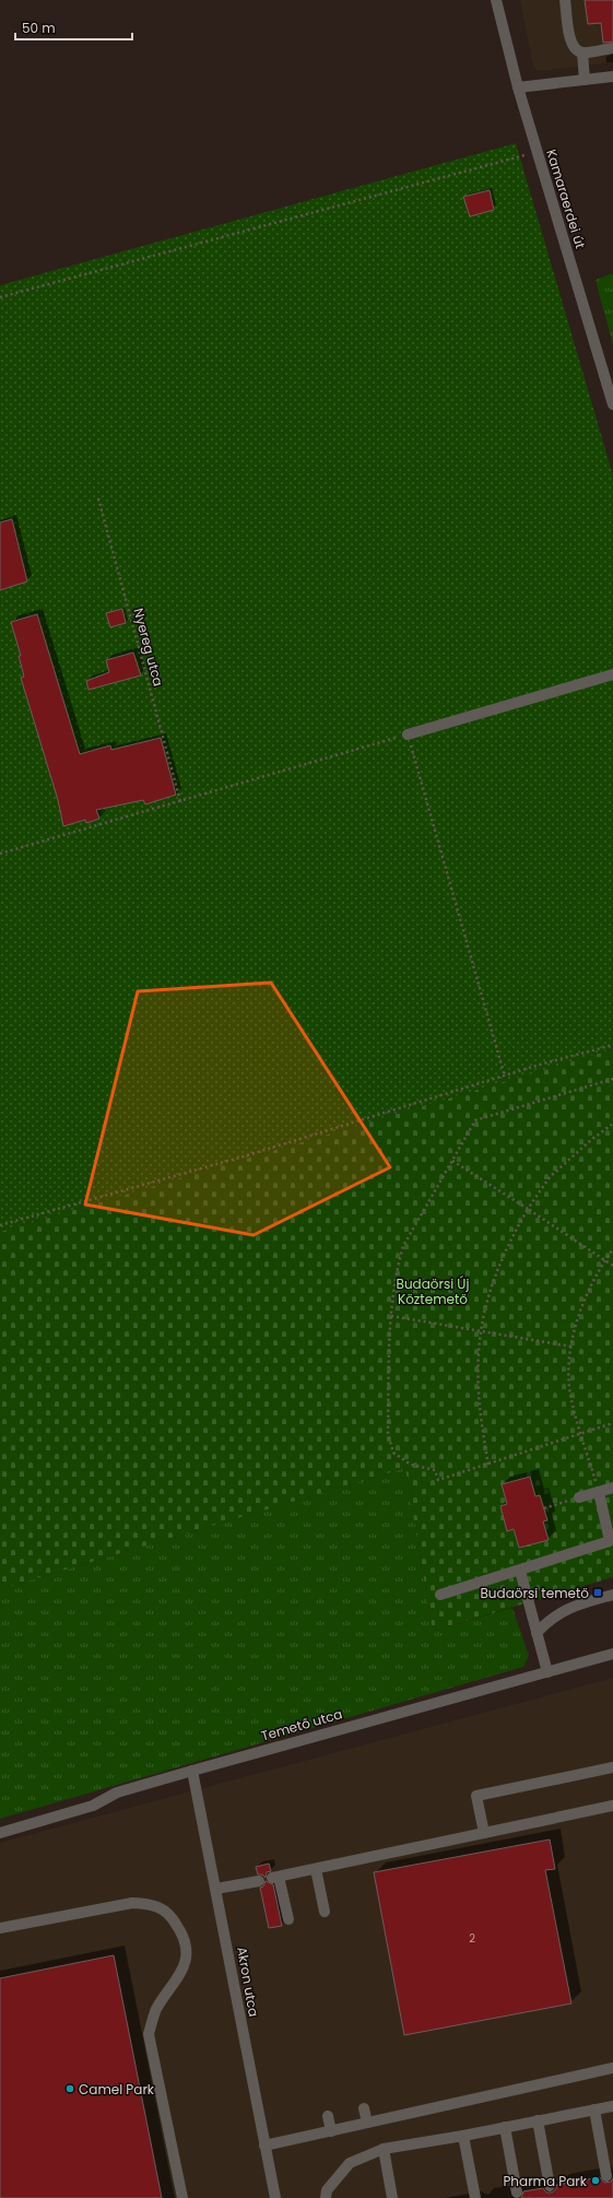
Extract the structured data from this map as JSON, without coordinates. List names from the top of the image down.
{
  "streets": {
    "street": ["Kamaraerdei út", "Temető utca", "Akron utca"],
    "path": ["Nyereg utca"]
  },
  "crossings": [
    ["Temető utca", "Akron utca"]
  ],
  "parks": ["Budaörsi Új Köztemető"],
  "places": {
    "transit": ["Budaörsi temető"],
    "other": ["Camel Park", "Pharma Park"]
  },
  "house_numbers": ["2"],
  "scale_bar": "50 m"
}
